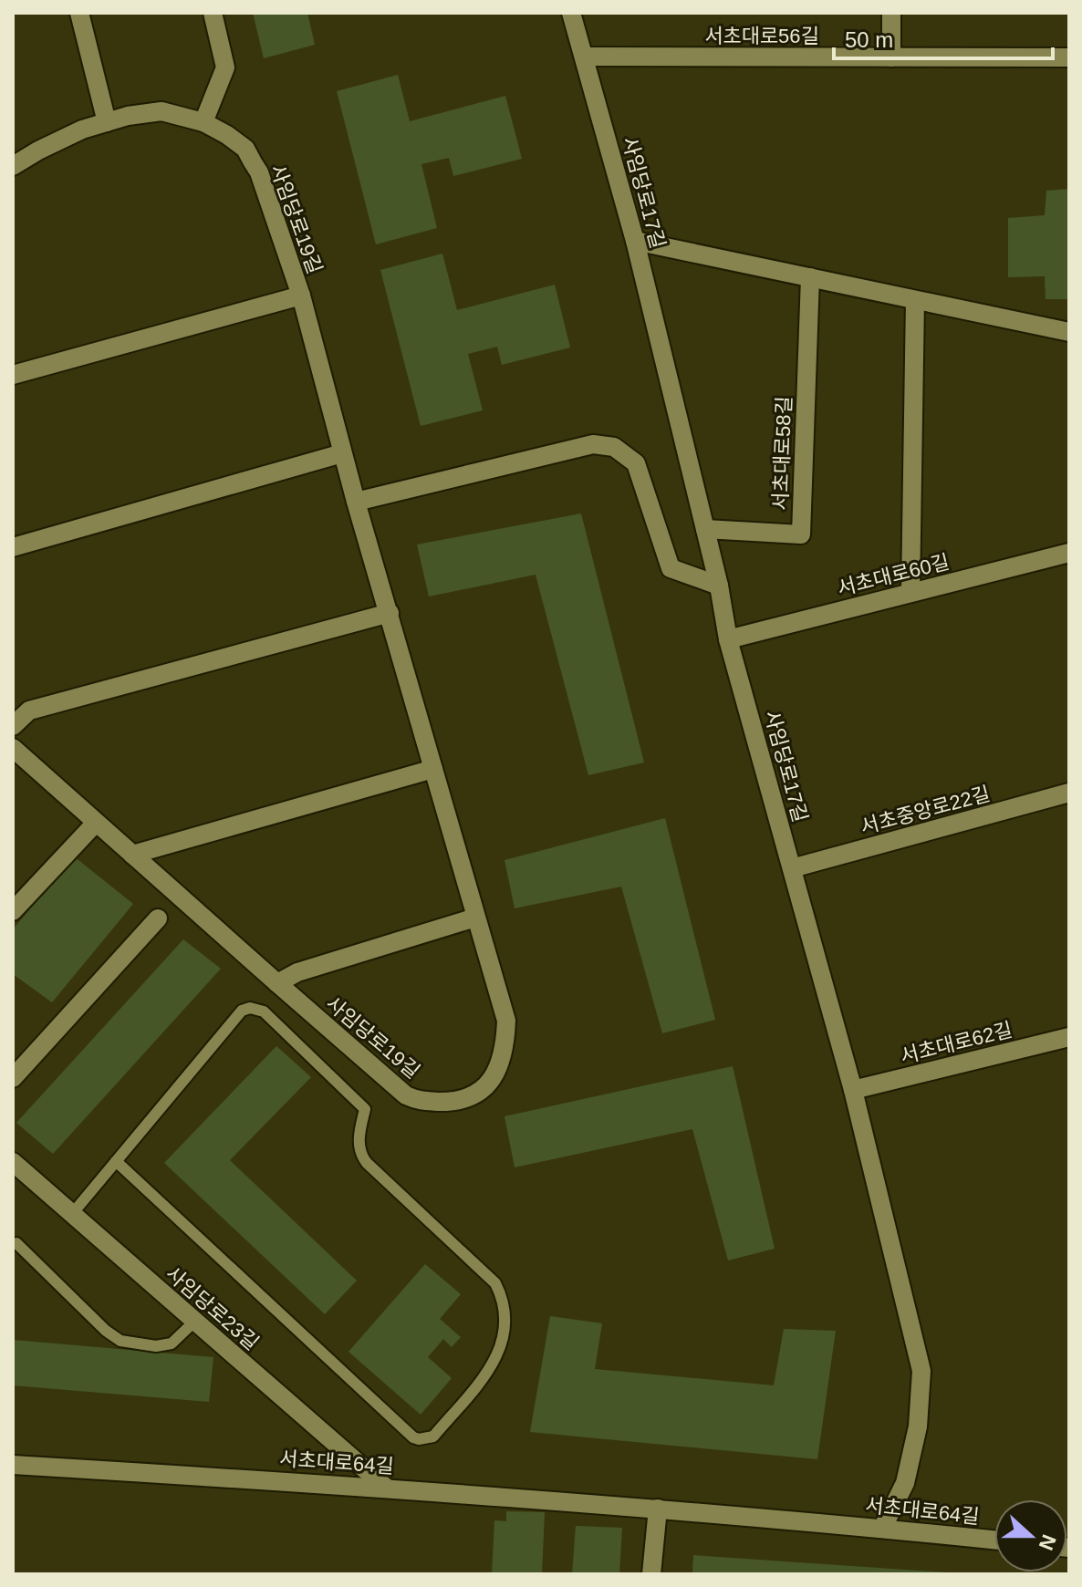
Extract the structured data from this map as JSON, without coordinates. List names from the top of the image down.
{
  "streets": {
    "street": [
      "서초대로56길",
      "사임당로17길",
      "사임당로19길",
      "서초대로58길",
      "서초대로60길",
      "서초중앙로22길",
      "서초대로62길",
      "사임당로23길",
      "서초대로64길"
    ]
  },
  "crossings": [
    ["서초대로56길", "사임당로17길"],
    ["사임당로17길", "서초대로58길"],
    ["사임당로17길", "서초대로60길"],
    ["사임당로17길", "서초중앙로22길"],
    ["사임당로17길", "서초대로62길"],
    ["사임당로17길", "서초대로64길"],
    ["사임당로23길", "서초대로64길"]
  ],
  "scale_bar": "50 m",
  "north": "right"
}
